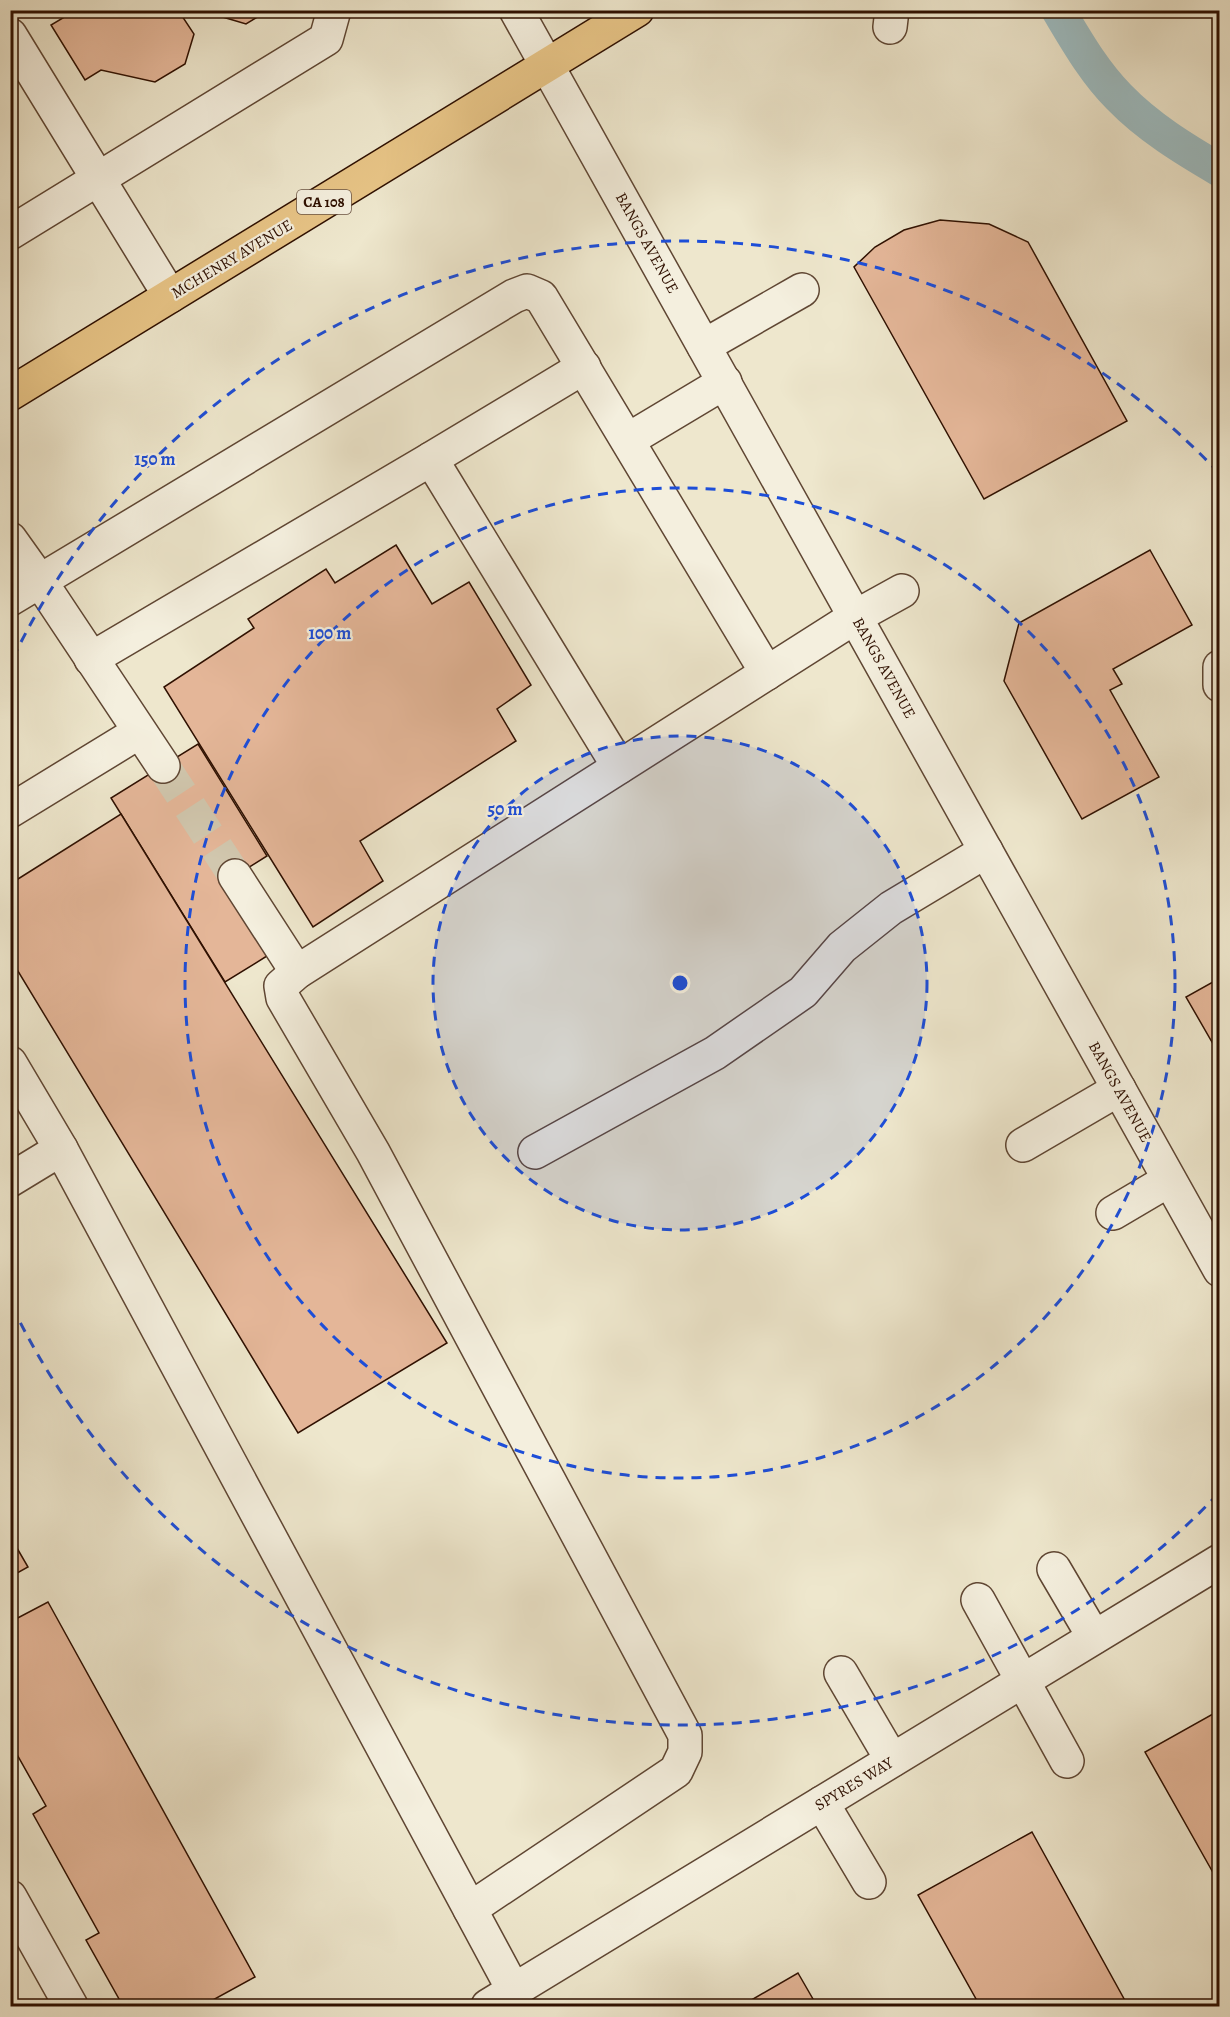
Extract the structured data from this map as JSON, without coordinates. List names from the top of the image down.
{
  "streets": {
    "main road": ["CA 108", "MCHENRY AVENUE"],
    "street": ["BANGS AVENUE", "SPYRES WAY"]
  },
  "crossings": [
    ["BANGS AVENUE", "MCHENRY AVENUE"]
  ],
  "rings": ["150 m", "100 m", "50 m"]
}
